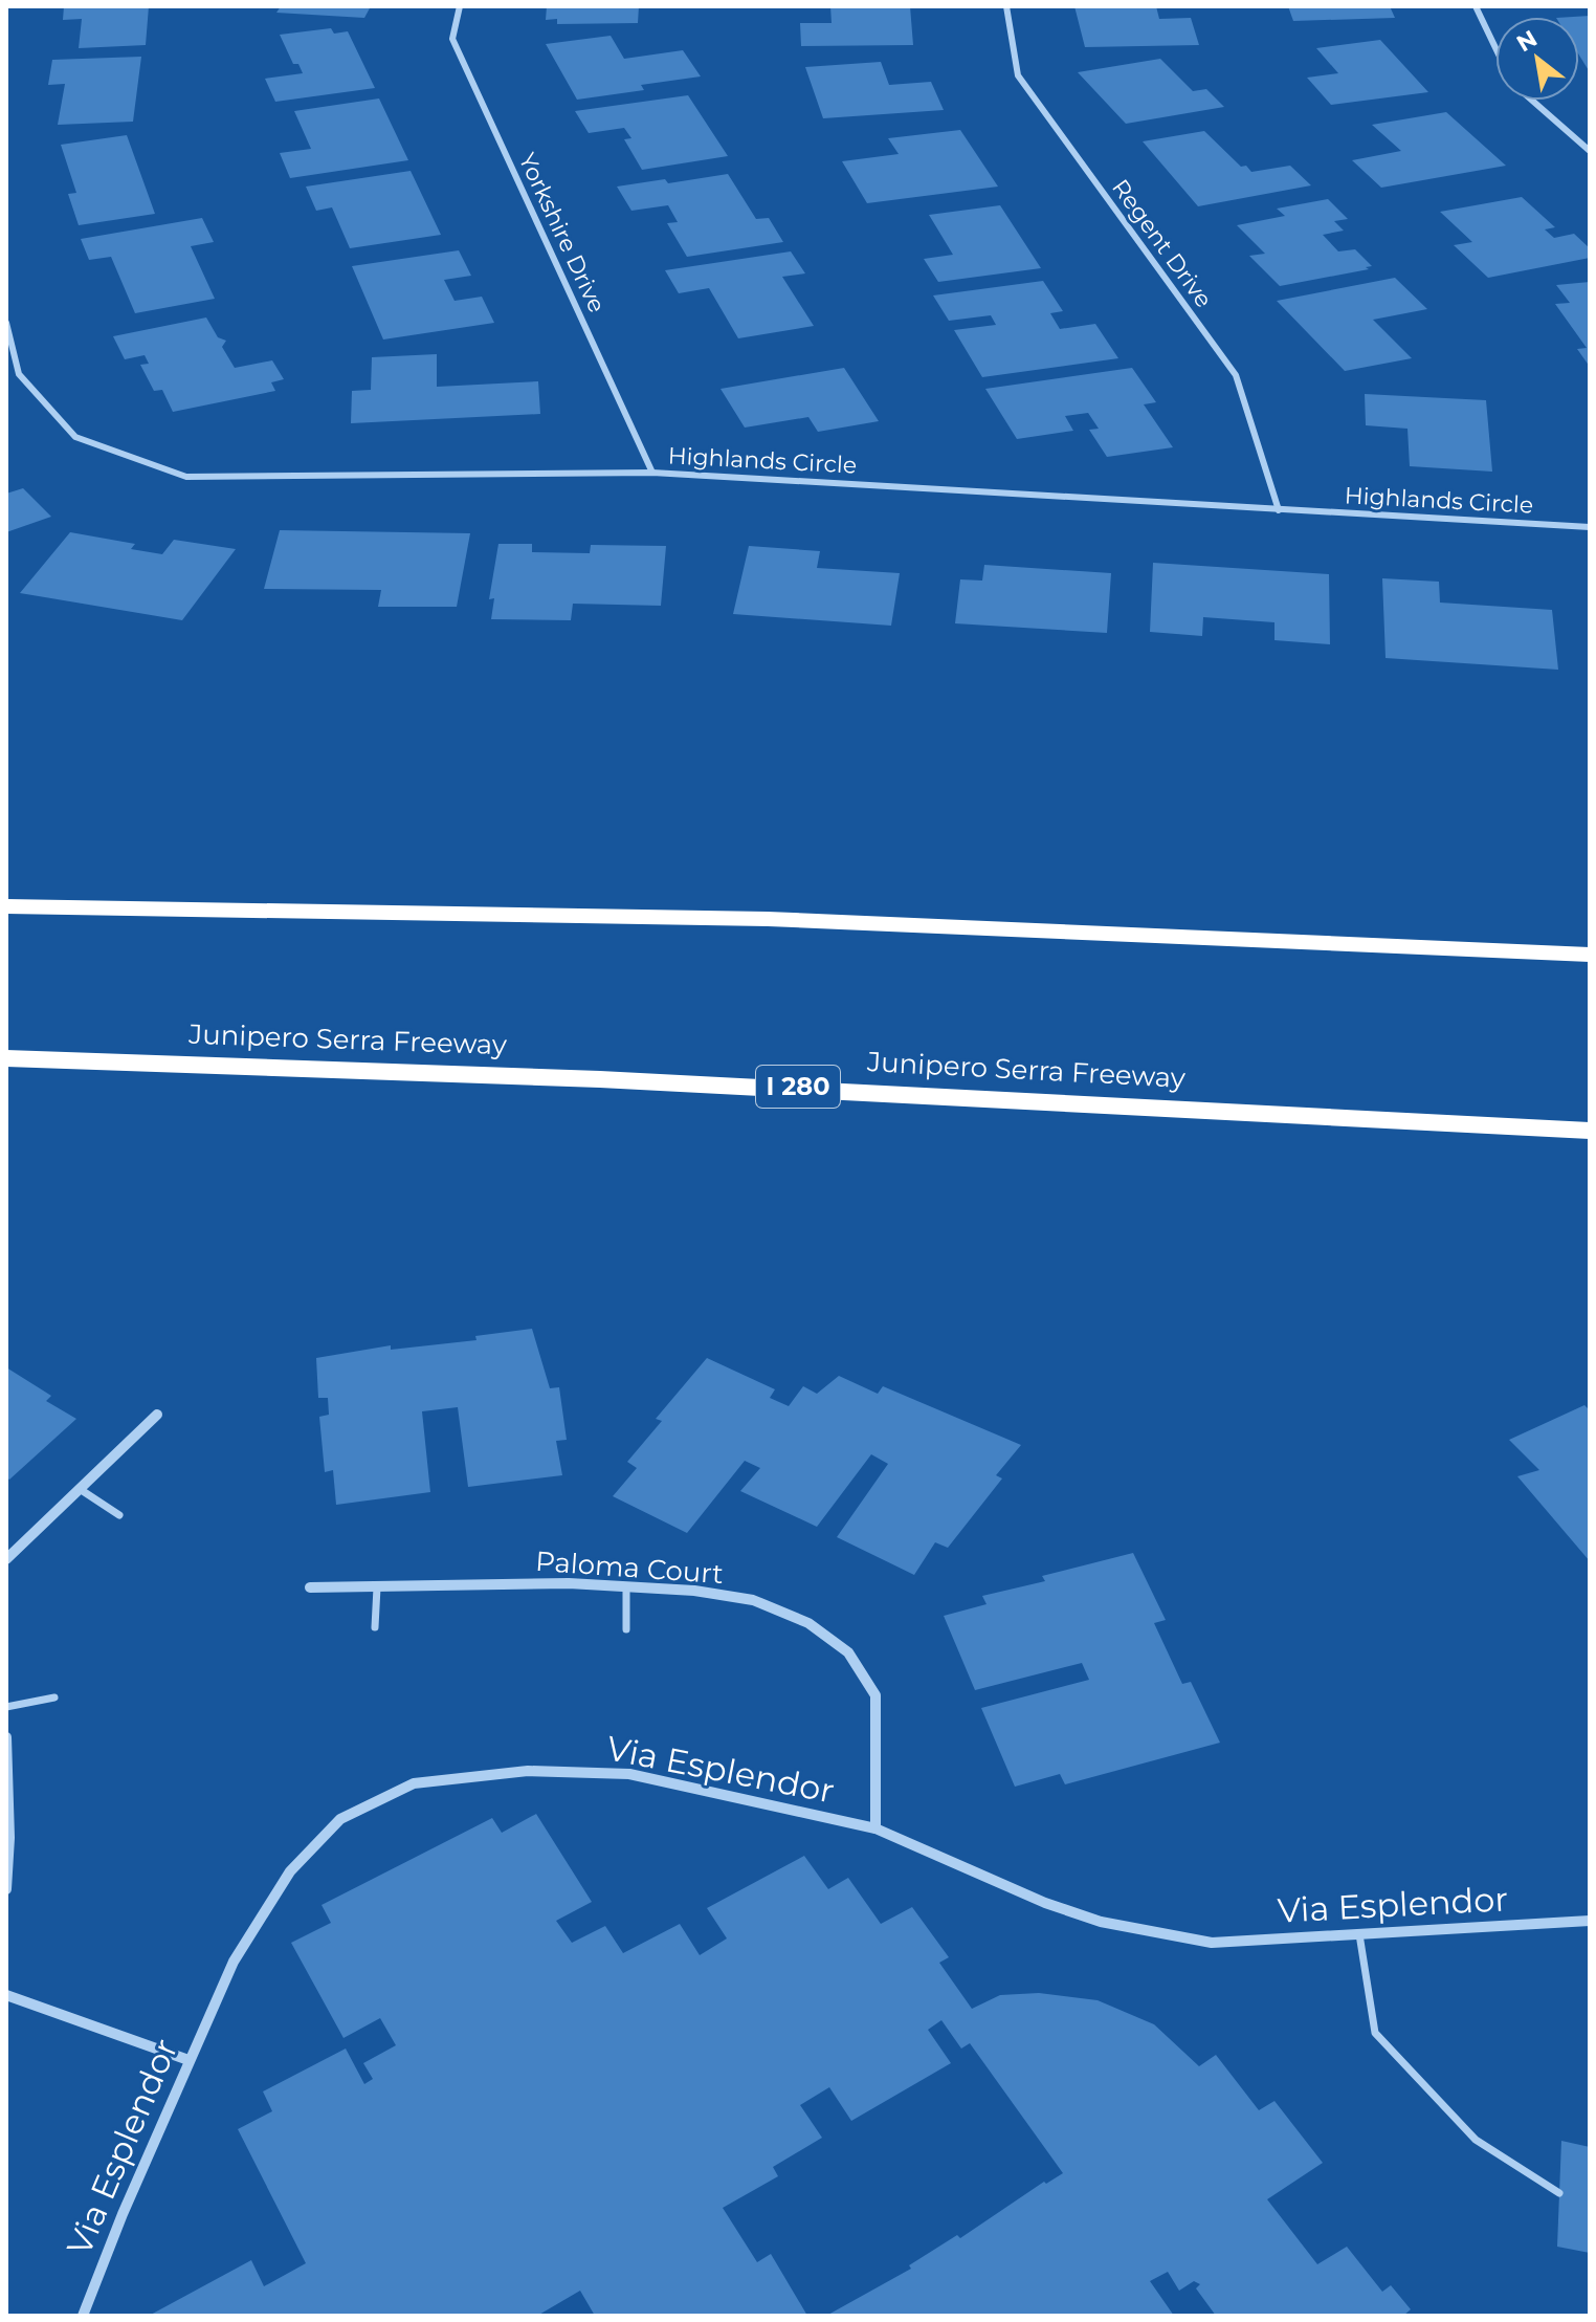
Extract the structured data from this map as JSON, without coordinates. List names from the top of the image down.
{
  "streets": {
    "highway": ["Junipero Serra Freeway", "I 280"],
    "street": [
      "Yorkshire Drive",
      "Regent Drive",
      "Highlands Circle",
      "Paloma Court",
      "Via Esplendor"
    ]
  },
  "crossings": [
    ["Yorkshire Drive", "Highlands Circle"],
    ["Regent Drive", "Highlands Circle"],
    ["Paloma Court", "Via Esplendor"]
  ],
  "north": "top left"
}
